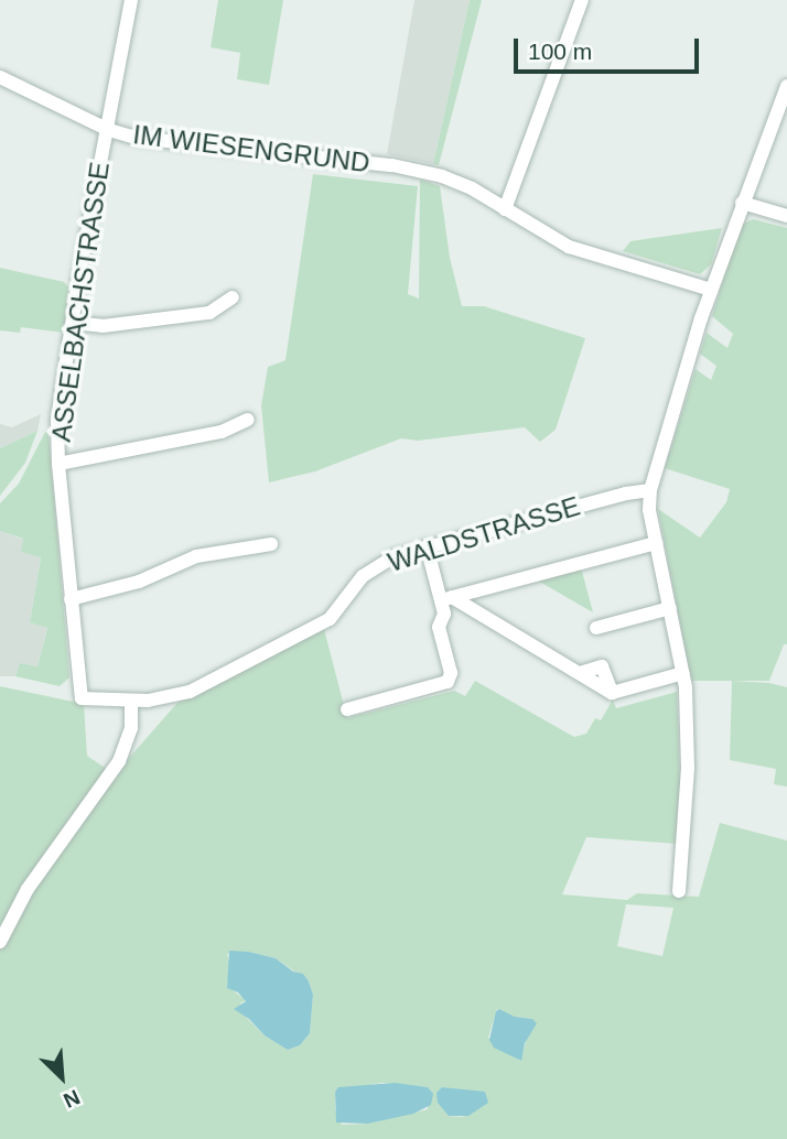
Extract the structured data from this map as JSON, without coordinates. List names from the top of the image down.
{
  "streets": {
    "street": ["IM WIESENGRUND", "ASSELBACHSTRASSE", "WALDSTRASSE"]
  },
  "crossings": [
    ["IM WIESENGRUND", "ASSELBACHSTRASSE"],
    ["ASSELBACHSTRASSE", "WALDSTRASSE"]
  ],
  "scale_bar": "100 m",
  "north": "bottom right"
}
